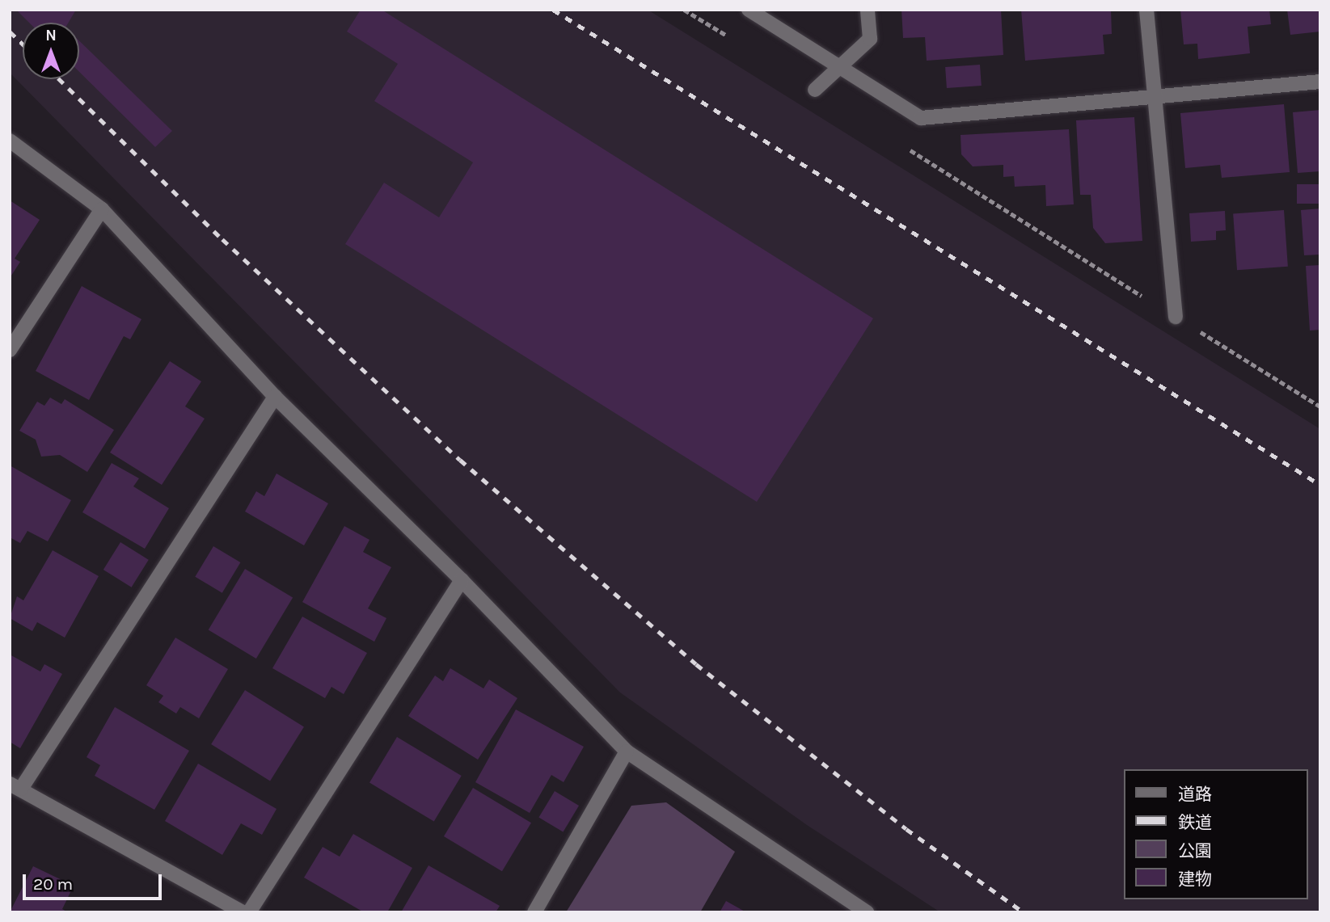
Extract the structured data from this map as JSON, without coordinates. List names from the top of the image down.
{
  "legend": [
    "道路",
    "鉄道",
    "公園",
    "建物"
  ],
  "scale_bar": "20 m",
  "north": "top"
}
